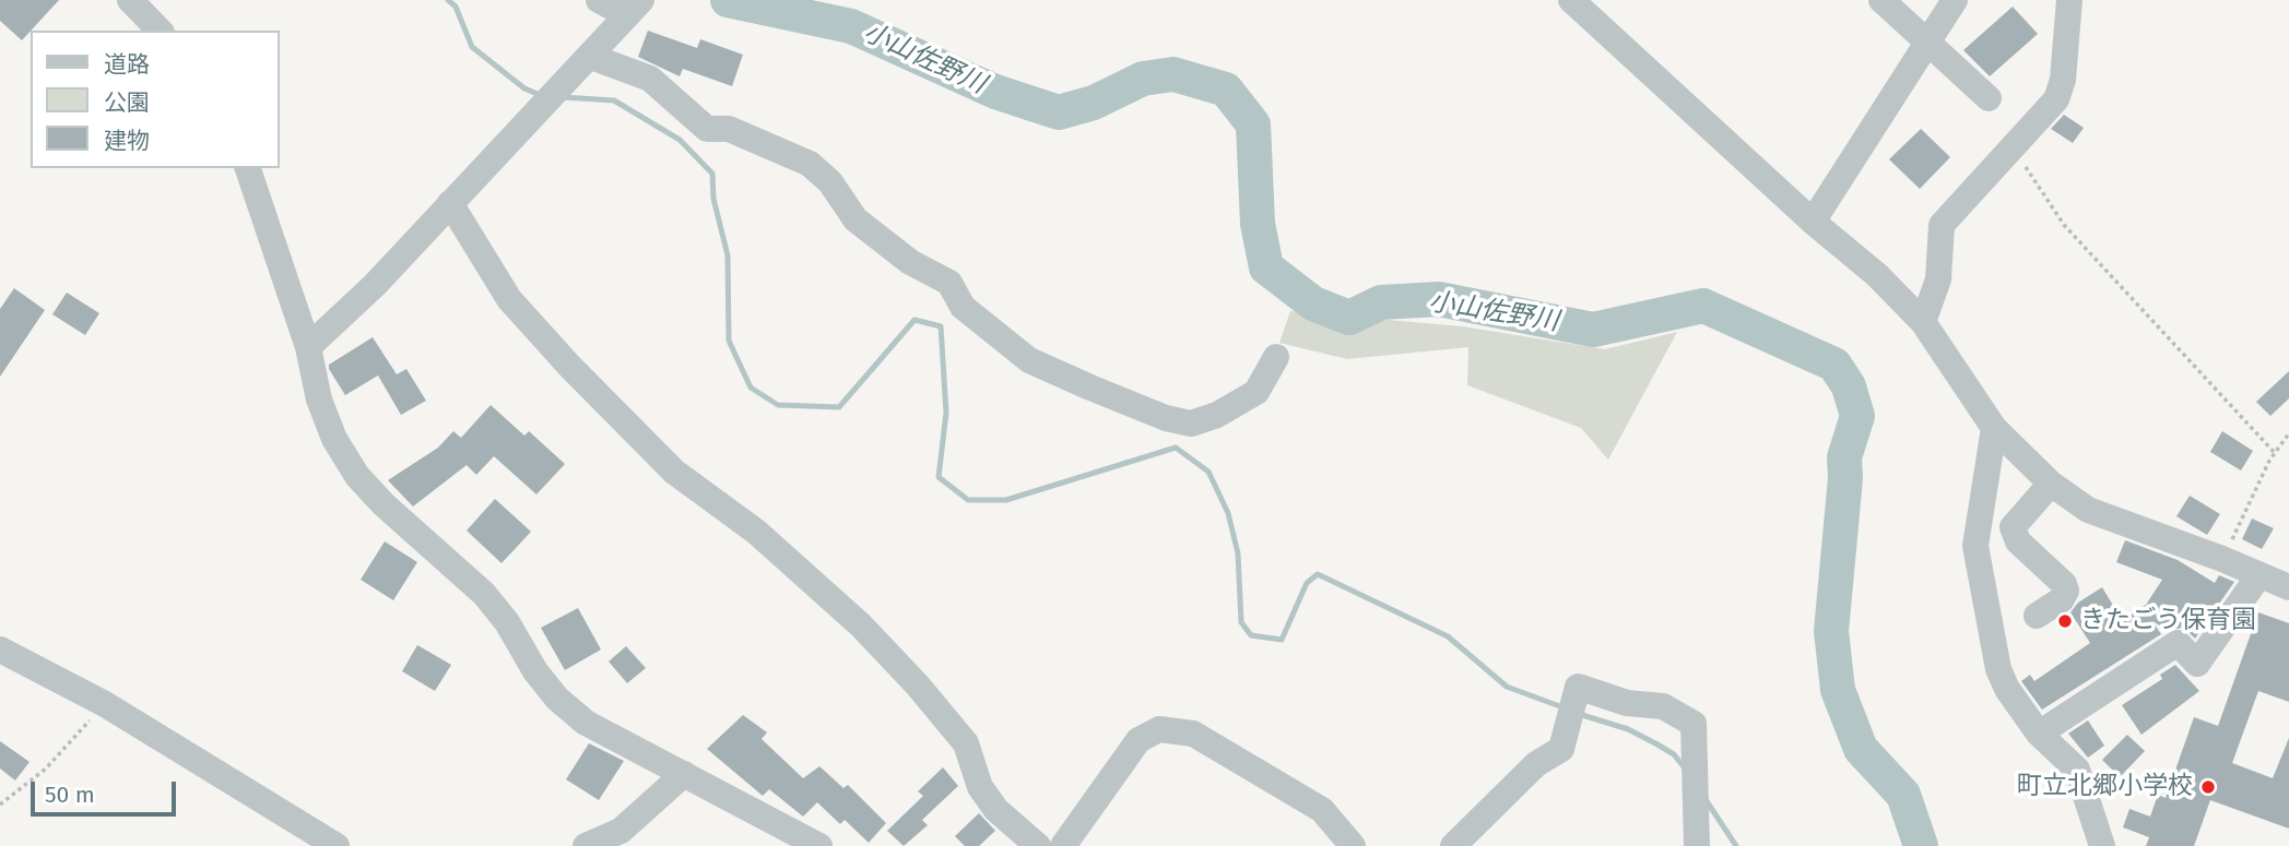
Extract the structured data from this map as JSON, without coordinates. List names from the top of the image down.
{
  "water": ["小山佐野川"],
  "places": ["きたごう保育園", "町立北郷小学校"],
  "legend": ["道路", "公園", "建物"],
  "scale_bar": "50 m"
}
